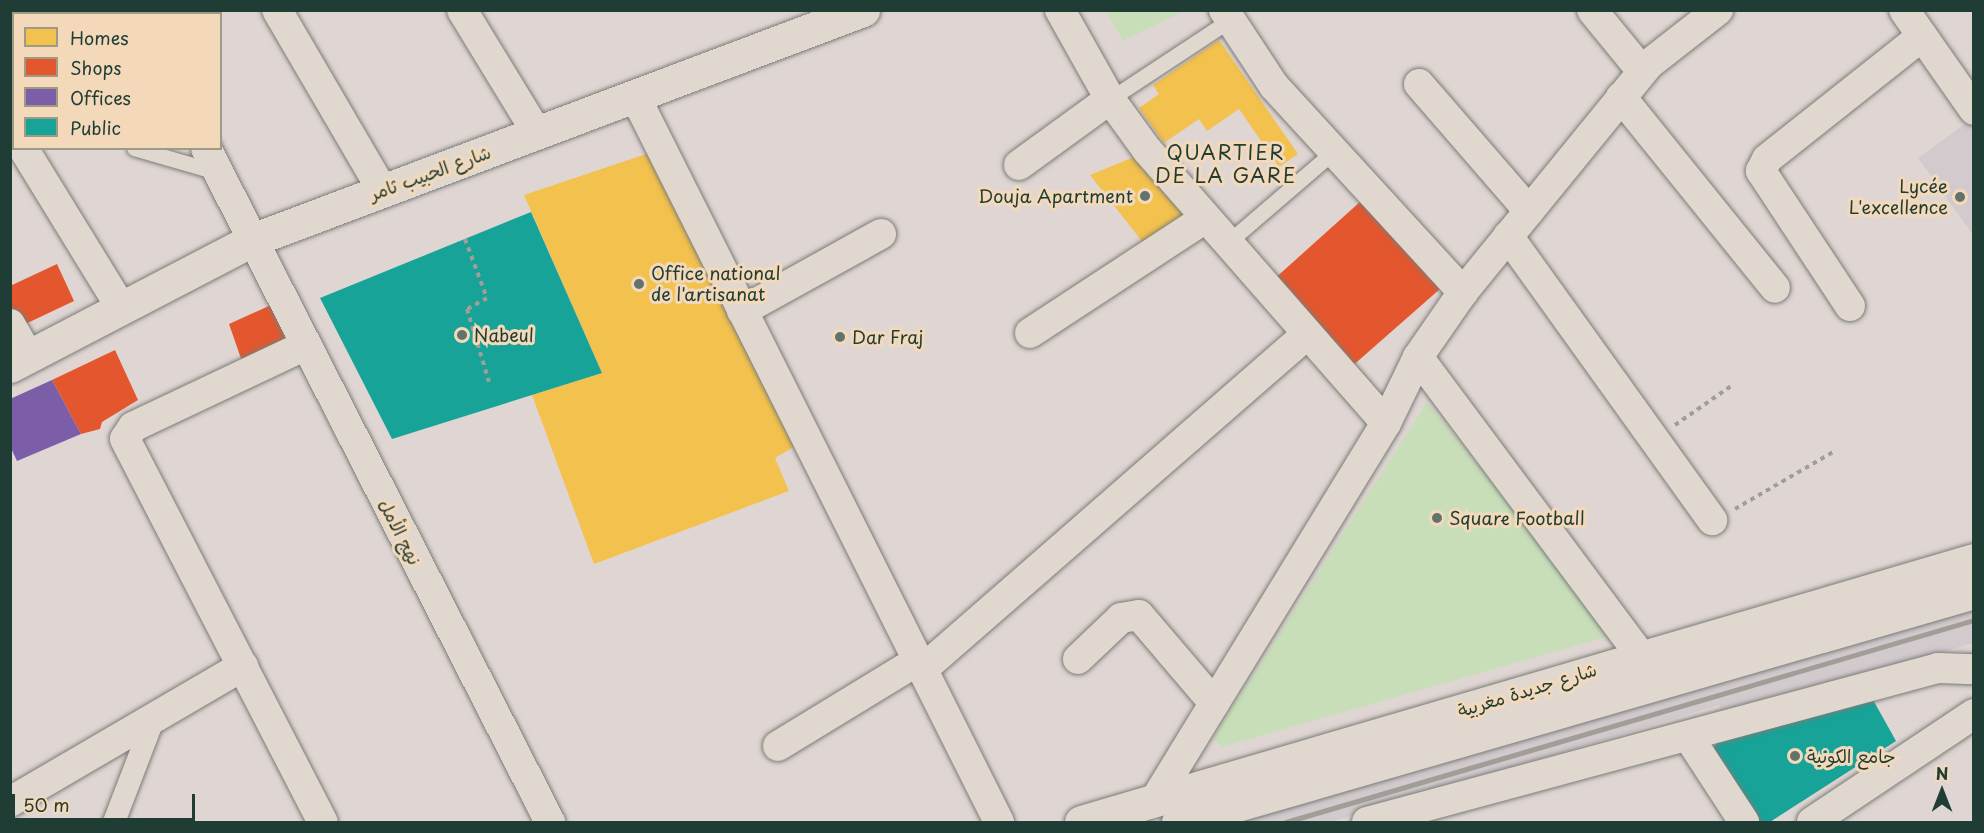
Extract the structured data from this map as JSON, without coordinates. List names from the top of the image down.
{
  "streets": {
    "main road": ["شارع الحبيب ثامر", "شارع جديدة مغربية"],
    "street": ["نهج الأمل"]
  },
  "crossings": [
    ["شارع الحبيب ثامر", "نهج الأمل"]
  ],
  "districts": ["QUARTIER DE LA GARE"],
  "places": [
    "Douja Apartment",
    "Lycée L'excellence",
    "Office national de l'artisanat",
    "Nabeul",
    "Dar Fraj",
    "Square Football",
    "جامع الكونية"
  ],
  "legend": [
    "Homes",
    "Shops",
    "Offices",
    "Public"
  ],
  "scale_bar": "50 m",
  "north": "top"
}
